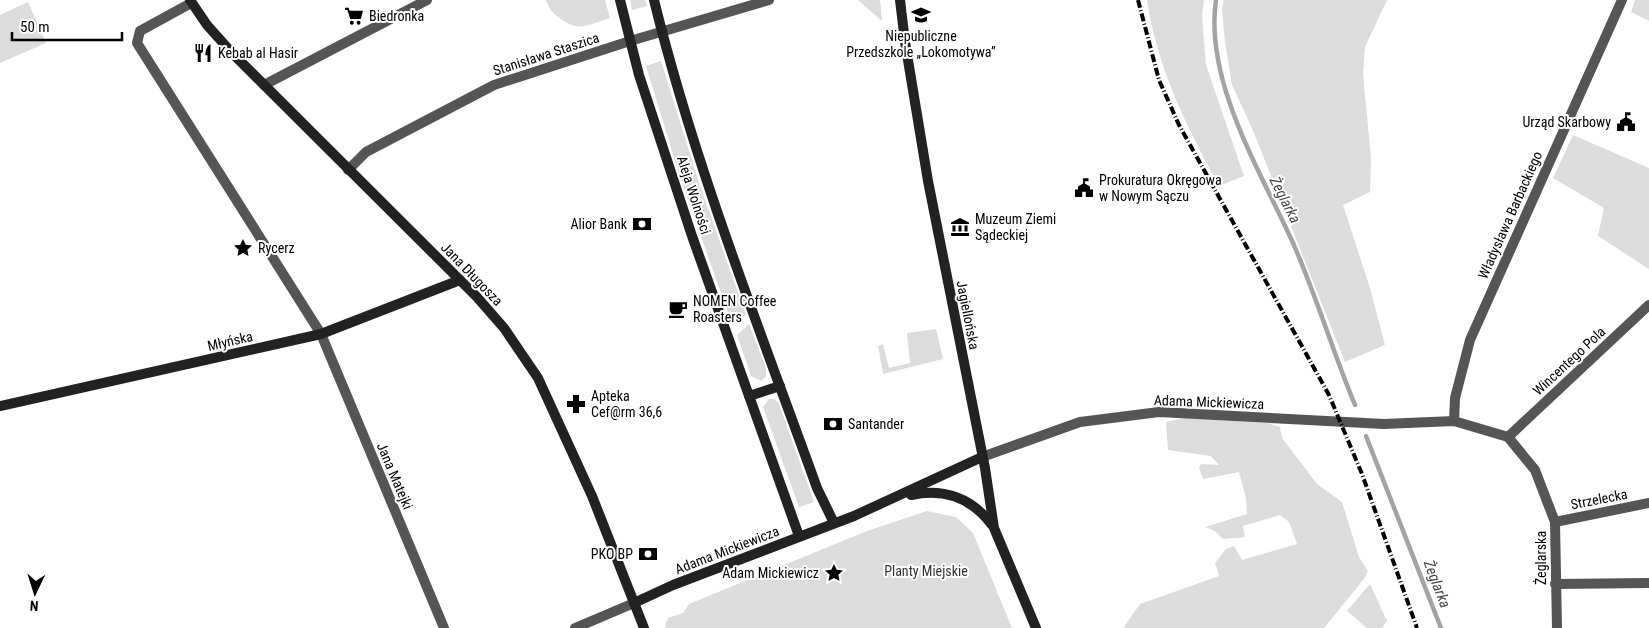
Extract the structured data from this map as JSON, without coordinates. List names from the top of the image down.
{
  "streets": {
    "street": [
      "Stanisława Staszica",
      "Aleja Wolności",
      "Władysława Barbackiego",
      "Jana Długosza",
      "Jagiellońska",
      "Młyńska",
      "Wincentego Pola",
      "Adama Mickiewicza",
      "Jana Matejki",
      "Strzelecka",
      "Żeglarska"
    ]
  },
  "crossings": [
    ["Stanisława Staszica", "Aleja Wolności"],
    ["Stanisława Staszica", "Jana Długosza"],
    ["Aleja Wolności", "Adama Mickiewicza"],
    ["Władysława Barbackiego", "Adama Mickiewicza"],
    ["Jana Długosza", "Młyńska"],
    ["Jana Długosza", "Adama Mickiewicza"],
    ["Jana Długosza", "Jana Matejki"],
    ["Jagiellońska", "Adama Mickiewicza"],
    ["Młyńska", "Jana Matejki"],
    ["Wincentego Pola", "Żeglarska"],
    ["Strzelecka", "Żeglarska"]
  ],
  "water": ["Żeglarka"],
  "parks": ["Planty Miejskie"],
  "places": {
    "school or university": ["Niepubliczne Przedszkole „Lokomotywa”"],
    "supermarket": ["Biedronka"],
    "restaurant": ["Kebab al Hasir"],
    "public building": ["Urząd Skarbowy", "Prokuratura Okręgowa w Nowym Sączu"],
    "bank": ["Alior Bank", "Santander", "PKO BP"],
    "museum": ["Muzeum Ziemi Sądeckiej"],
    "place": ["Rycerz", "Adam Mickiewicz"],
    "cafe": ["NOMEN Coffee Roasters"],
    "pharmacy": ["Apteka Cef@rm 36,6"]
  },
  "scale_bar": "50 m",
  "north": "bottom"
}
